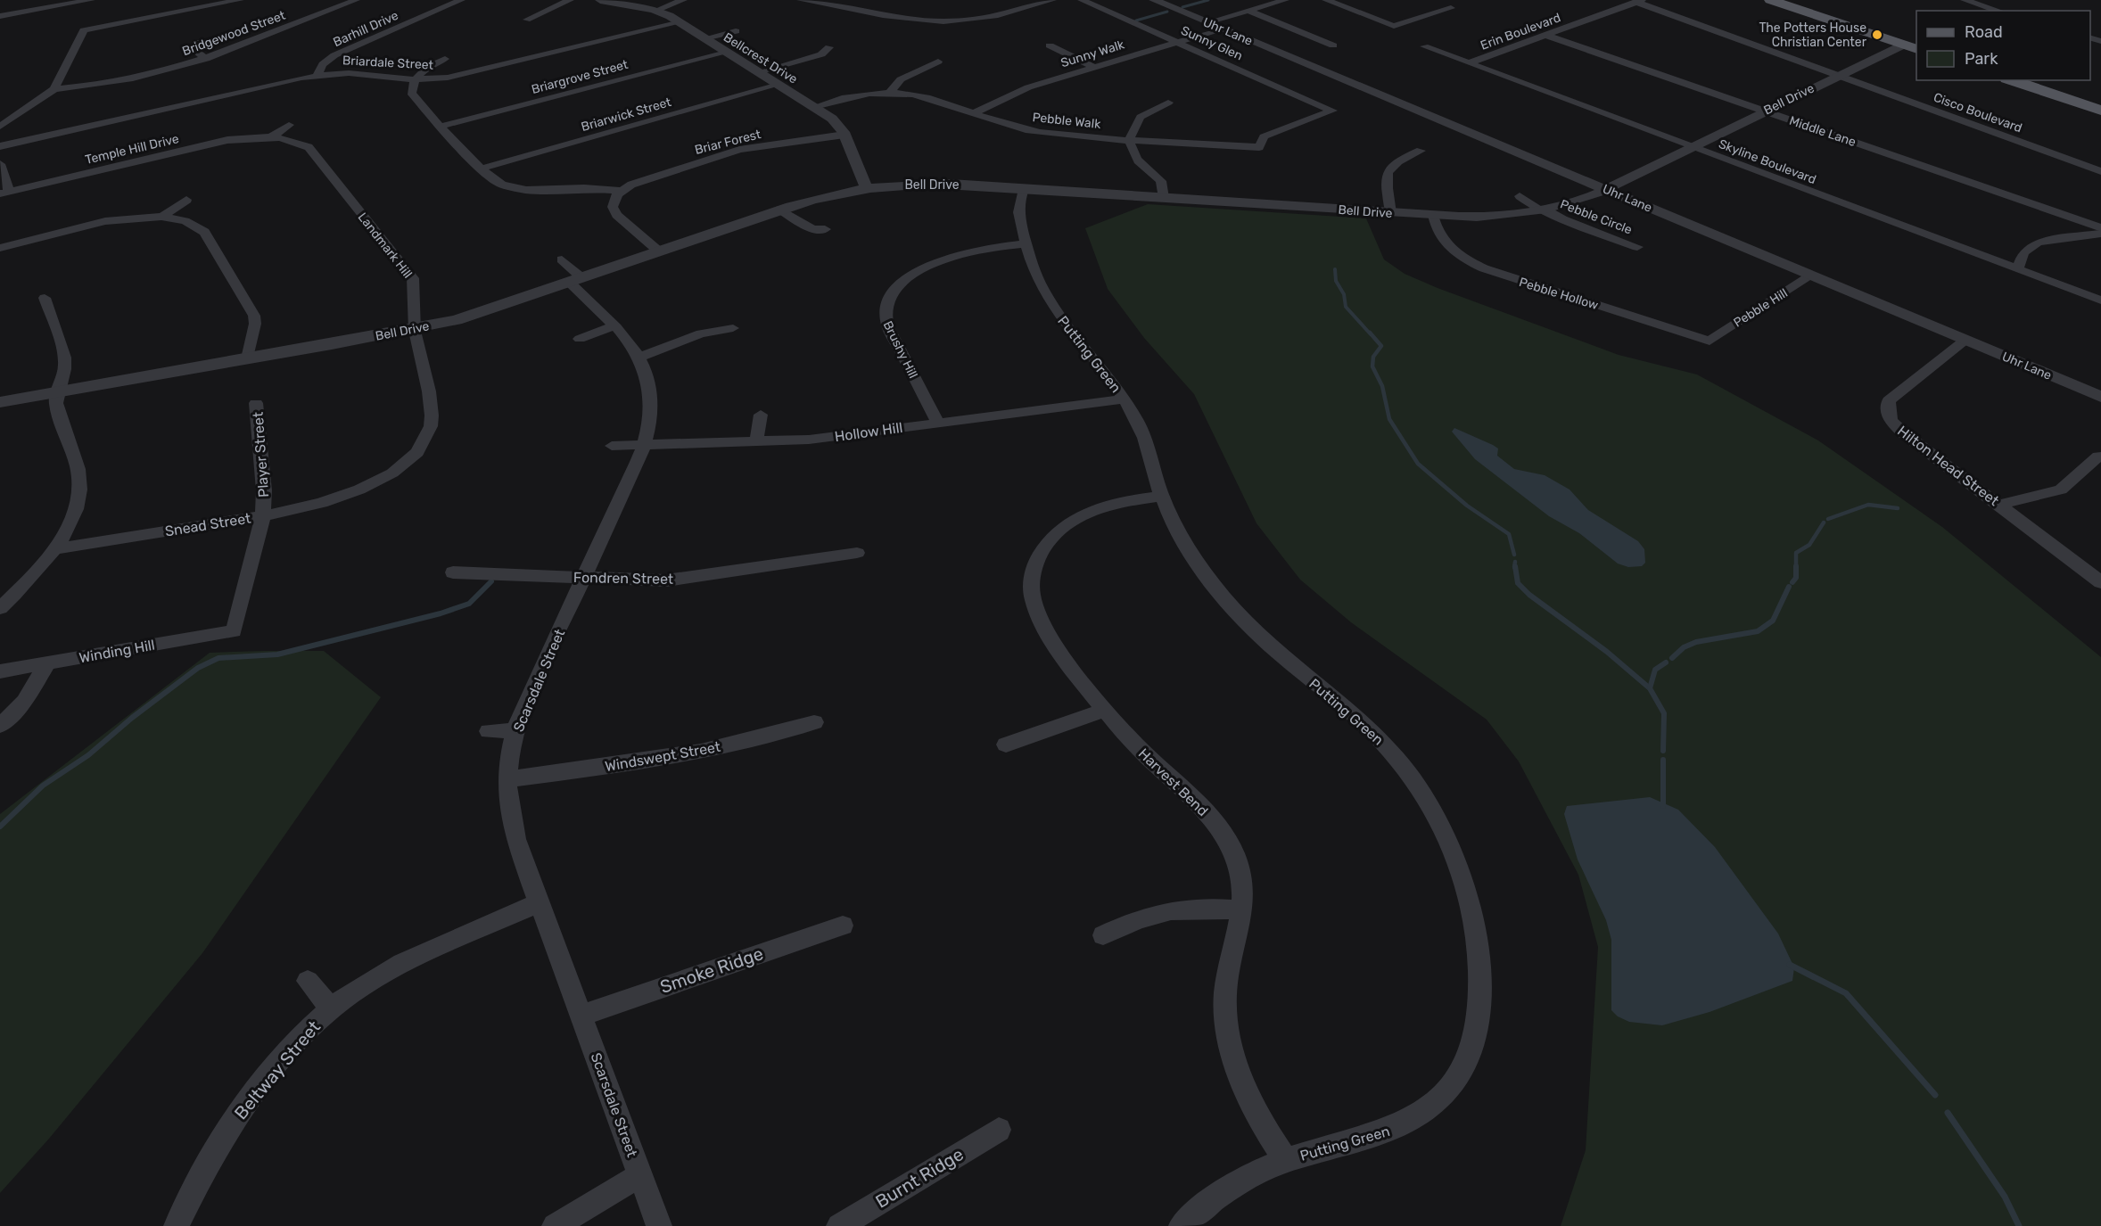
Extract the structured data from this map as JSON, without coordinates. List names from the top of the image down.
{
  "streets": {
    "street": [
      "Barhill Drive",
      "Uhr Lane",
      "Erin Boulevard",
      "Bridgewood Street",
      "Sunny Glen",
      "Sunny Walk",
      "Bellcrest Drive",
      "Briardale Street",
      "Briargrove Street",
      "Bell Drive",
      "Cisco Boulevard",
      "Briarwick Street",
      "Pebble Walk",
      "Middle Lane",
      "Briar Forest",
      "Temple Hill Drive",
      "Skyline Boulevard",
      "Pebble Circle",
      "Landmark Hill",
      "Pebble Hollow",
      "Pebble Hill",
      "Brushy Hill",
      "Putting Green",
      "Hollow Hill",
      "Player Street",
      "Hilton Head Street",
      "Snead Street",
      "Fondren Street",
      "Winding Hill",
      "Scarsdale Street",
      "Windswept Street",
      "Harvest Bend",
      "Smoke Ridge",
      "Beltway Street",
      "Burnt Ridge"
    ]
  },
  "crossings": [
    ["Barhill Drive", "Briardale Street"],
    ["Uhr Lane", "Sunny Walk"],
    ["Uhr Lane", "Bell Drive"],
    ["Uhr Lane", "Pebble Hill"],
    ["Uhr Lane", "Hilton Head Street"],
    ["Erin Boulevard", "Cisco Boulevard"],
    ["Erin Boulevard", "Middle Lane"],
    ["Erin Boulevard", "Skyline Boulevard"],
    ["Sunny Glen", "Sunny Walk"],
    ["Sunny Glen", "Pebble Walk"],
    ["Sunny Walk", "Pebble Walk"],
    ["Bellcrest Drive", "Briardale Street"],
    ["Bellcrest Drive", "Briargrove Street"],
    ["Bellcrest Drive", "Bell Drive"],
    ["Bellcrest Drive", "Briarwick Street"],
    ["Bellcrest Drive", "Pebble Walk"],
    ["Bellcrest Drive", "Briar Forest"],
    ["Bell Drive", "Cisco Boulevard"],
    ["Bell Drive", "Middle Lane"],
    ["Bell Drive", "Skyline Boulevard"],
    ["Bell Drive", "Pebble Circle"],
    ["Bell Drive", "Landmark Hill"],
    ["Bell Drive", "Pebble Hollow"],
    ["Bell Drive", "Putting Green"],
    ["Bell Drive", "Scarsdale Street"],
    ["Temple Hill Drive", "Landmark Hill"],
    ["Landmark Hill", "Snead Street"],
    ["Pebble Hollow", "Pebble Hill"],
    ["Brushy Hill", "Putting Green"],
    ["Brushy Hill", "Hollow Hill"],
    ["Putting Green", "Hollow Hill"],
    ["Putting Green", "Harvest Bend"],
    ["Hollow Hill", "Scarsdale Street"],
    ["Player Street", "Snead Street"],
    ["Player Street", "Winding Hill"],
    ["Fondren Street", "Scarsdale Street"],
    ["Scarsdale Street", "Windswept Street"],
    ["Scarsdale Street", "Smoke Ridge"],
    ["Scarsdale Street", "Beltway Street"]
  ],
  "places": ["The Potters House Christian Center"],
  "legend": ["Road", "Park"]
}
